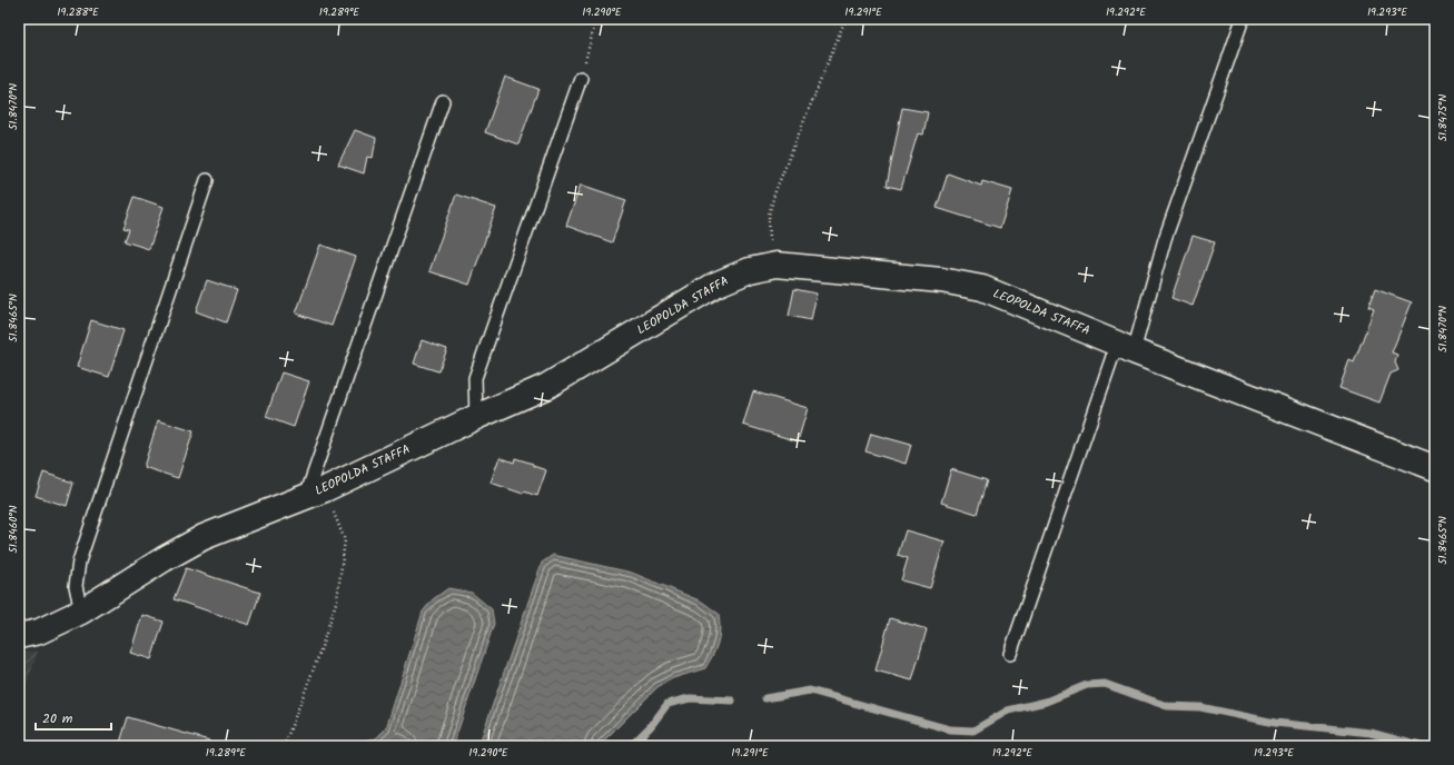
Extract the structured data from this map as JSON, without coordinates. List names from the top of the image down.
{
  "streets": {
    "street": ["LEOPOLDA STAFFA"]
  },
  "scale_bar": "20 m",
  "coordinates": [
    "19.288°E",
    "19.289°E",
    "19.290°E",
    "19.291°E",
    "19.292°E",
    "19.293°E",
    "51.8470°N",
    "51.8475°N",
    "51.8465°N",
    "51.8460°N"
  ]
}
